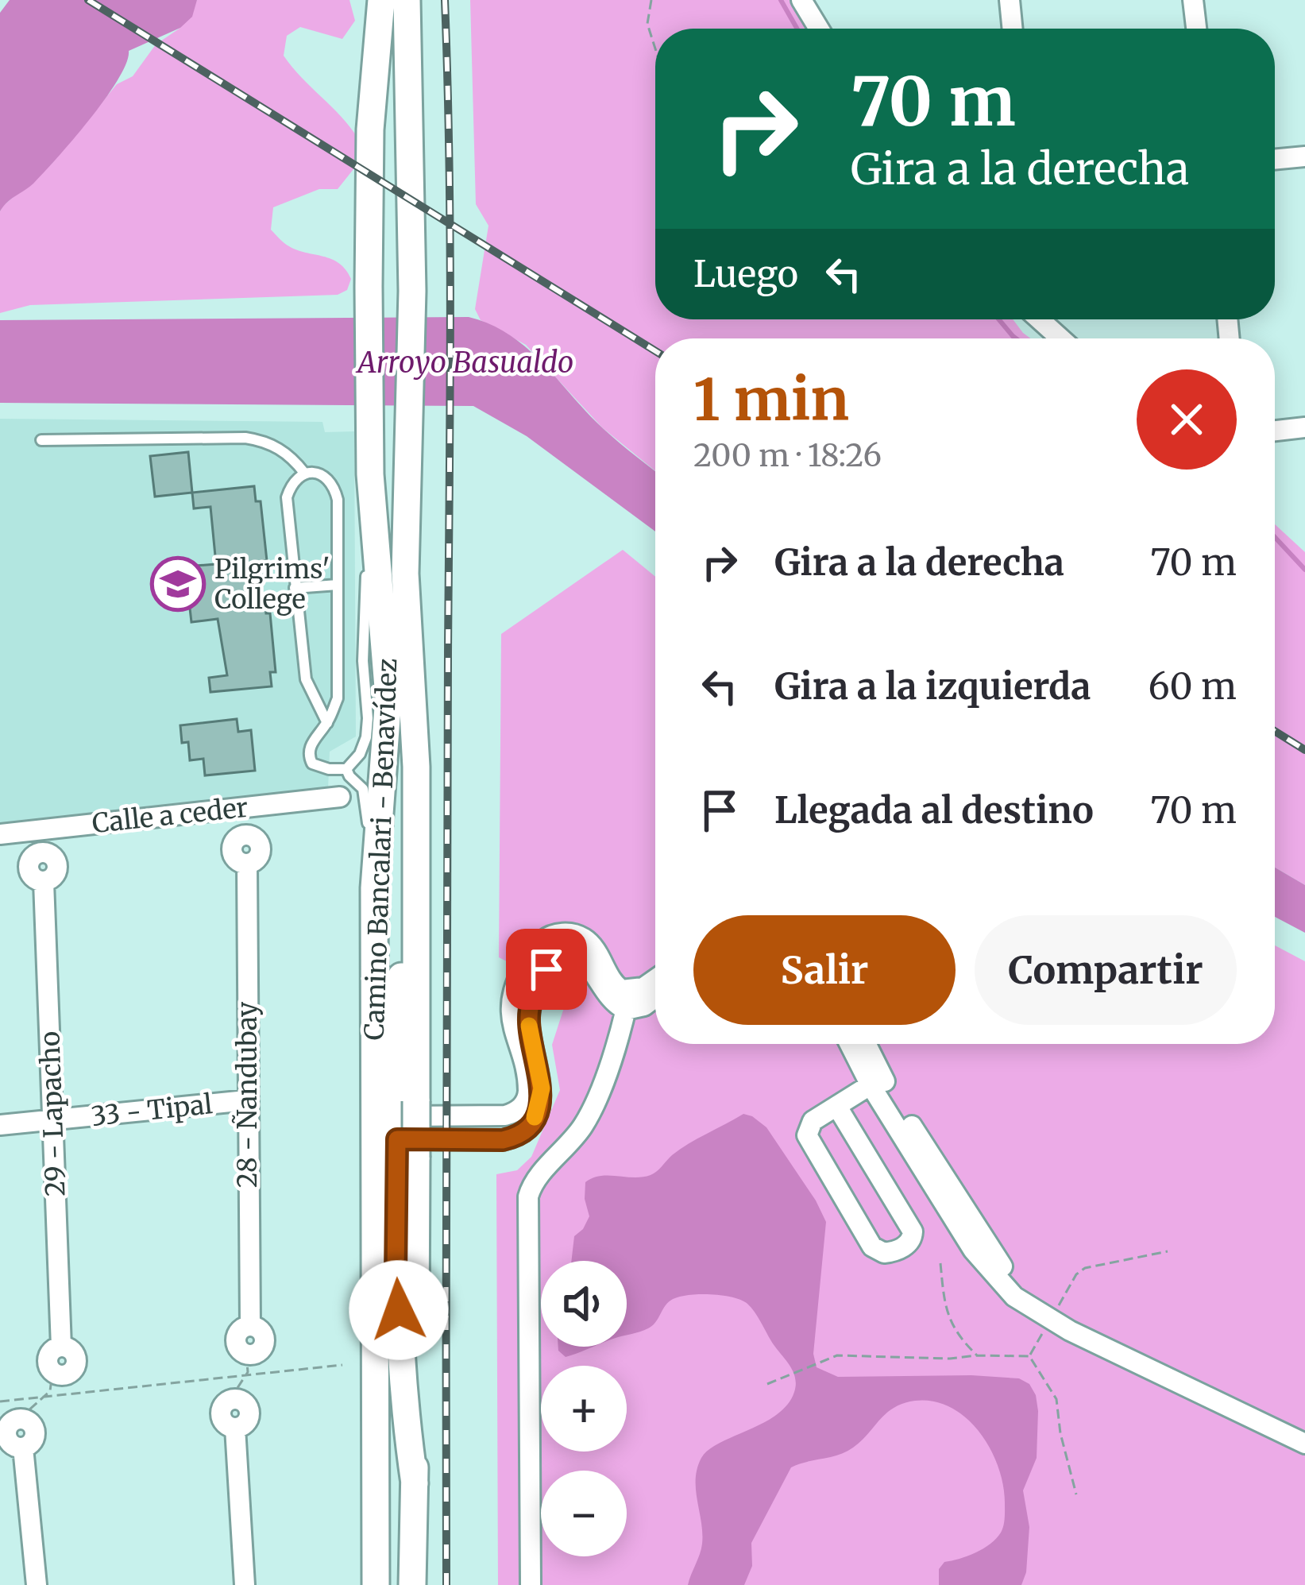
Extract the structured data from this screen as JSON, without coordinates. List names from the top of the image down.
{
  "streets": {
    "main road": ["Camino Bancalari - Benavídez"],
    "street": [
      "Calle a ceder",
      "28 - Ñandubay",
      "33 - Tipal",
      "29 - Lapacho"
    ]
  },
  "crossings": [
    ["28 - Ñandubay", "33 - Tipal"],
    ["33 - Tipal", "29 - Lapacho"]
  ],
  "water": ["Arroyo Basualdo"],
  "places": {
    "school or university": ["Pilgrims' College"]
  },
  "page": {
    "turn": ["70 m", "Gira a la derecha"],
    "then": "Luego",
    "heading": ["1 min", "200 m · 18:26"],
    "list": [
      {
        "name": "Gira a la derecha",
        "value": "70 m"
      },
      {
        "name": "Gira a la izquierda",
        "value": "60 m"
      },
      {
        "name": "Llegada al destino",
        "value": "70 m"
      }
    ],
    "buttons": ["Salir", "Compartir"],
    "map_buttons": ["+", "−"]
  }
}
